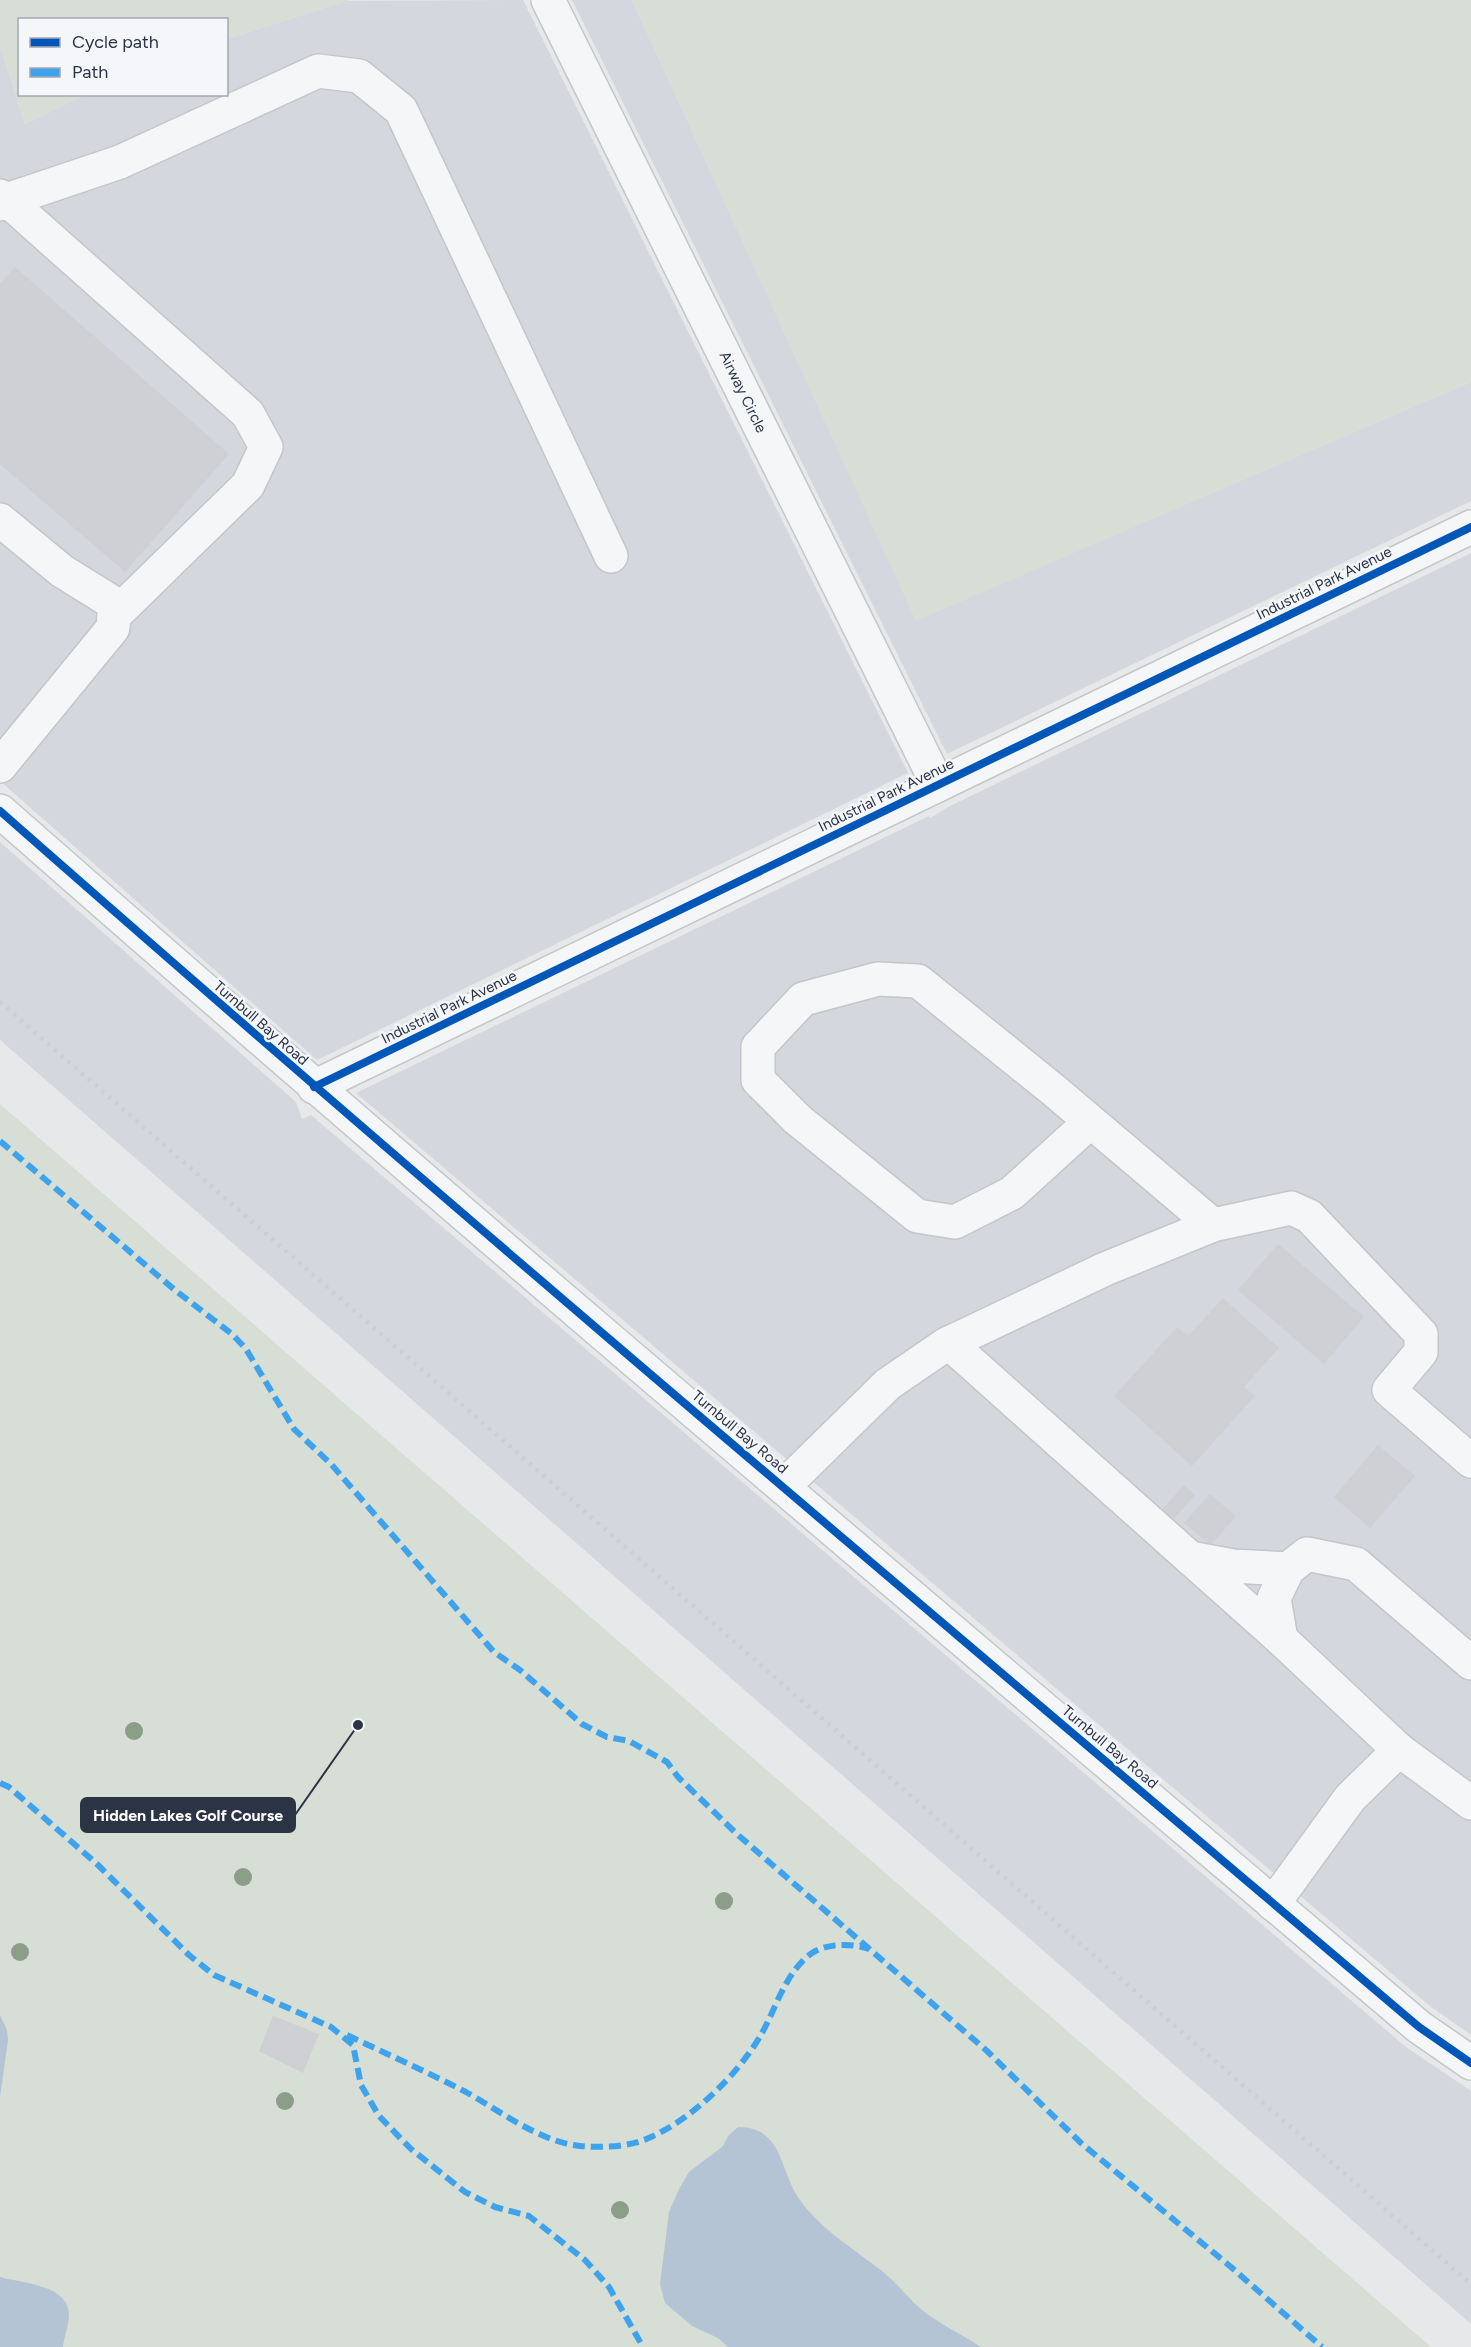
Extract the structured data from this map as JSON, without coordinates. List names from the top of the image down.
{
  "streets": {
    "street": ["Airway Circle", "Industrial Park Avenue", "Turnbull Bay Road"]
  },
  "crossings": [
    ["Airway Circle", "Industrial Park Avenue"],
    ["Industrial Park Avenue", "Turnbull Bay Road"]
  ],
  "places": ["Hidden Lakes Golf Course"],
  "legend": ["Cycle path", "Path"]
}
